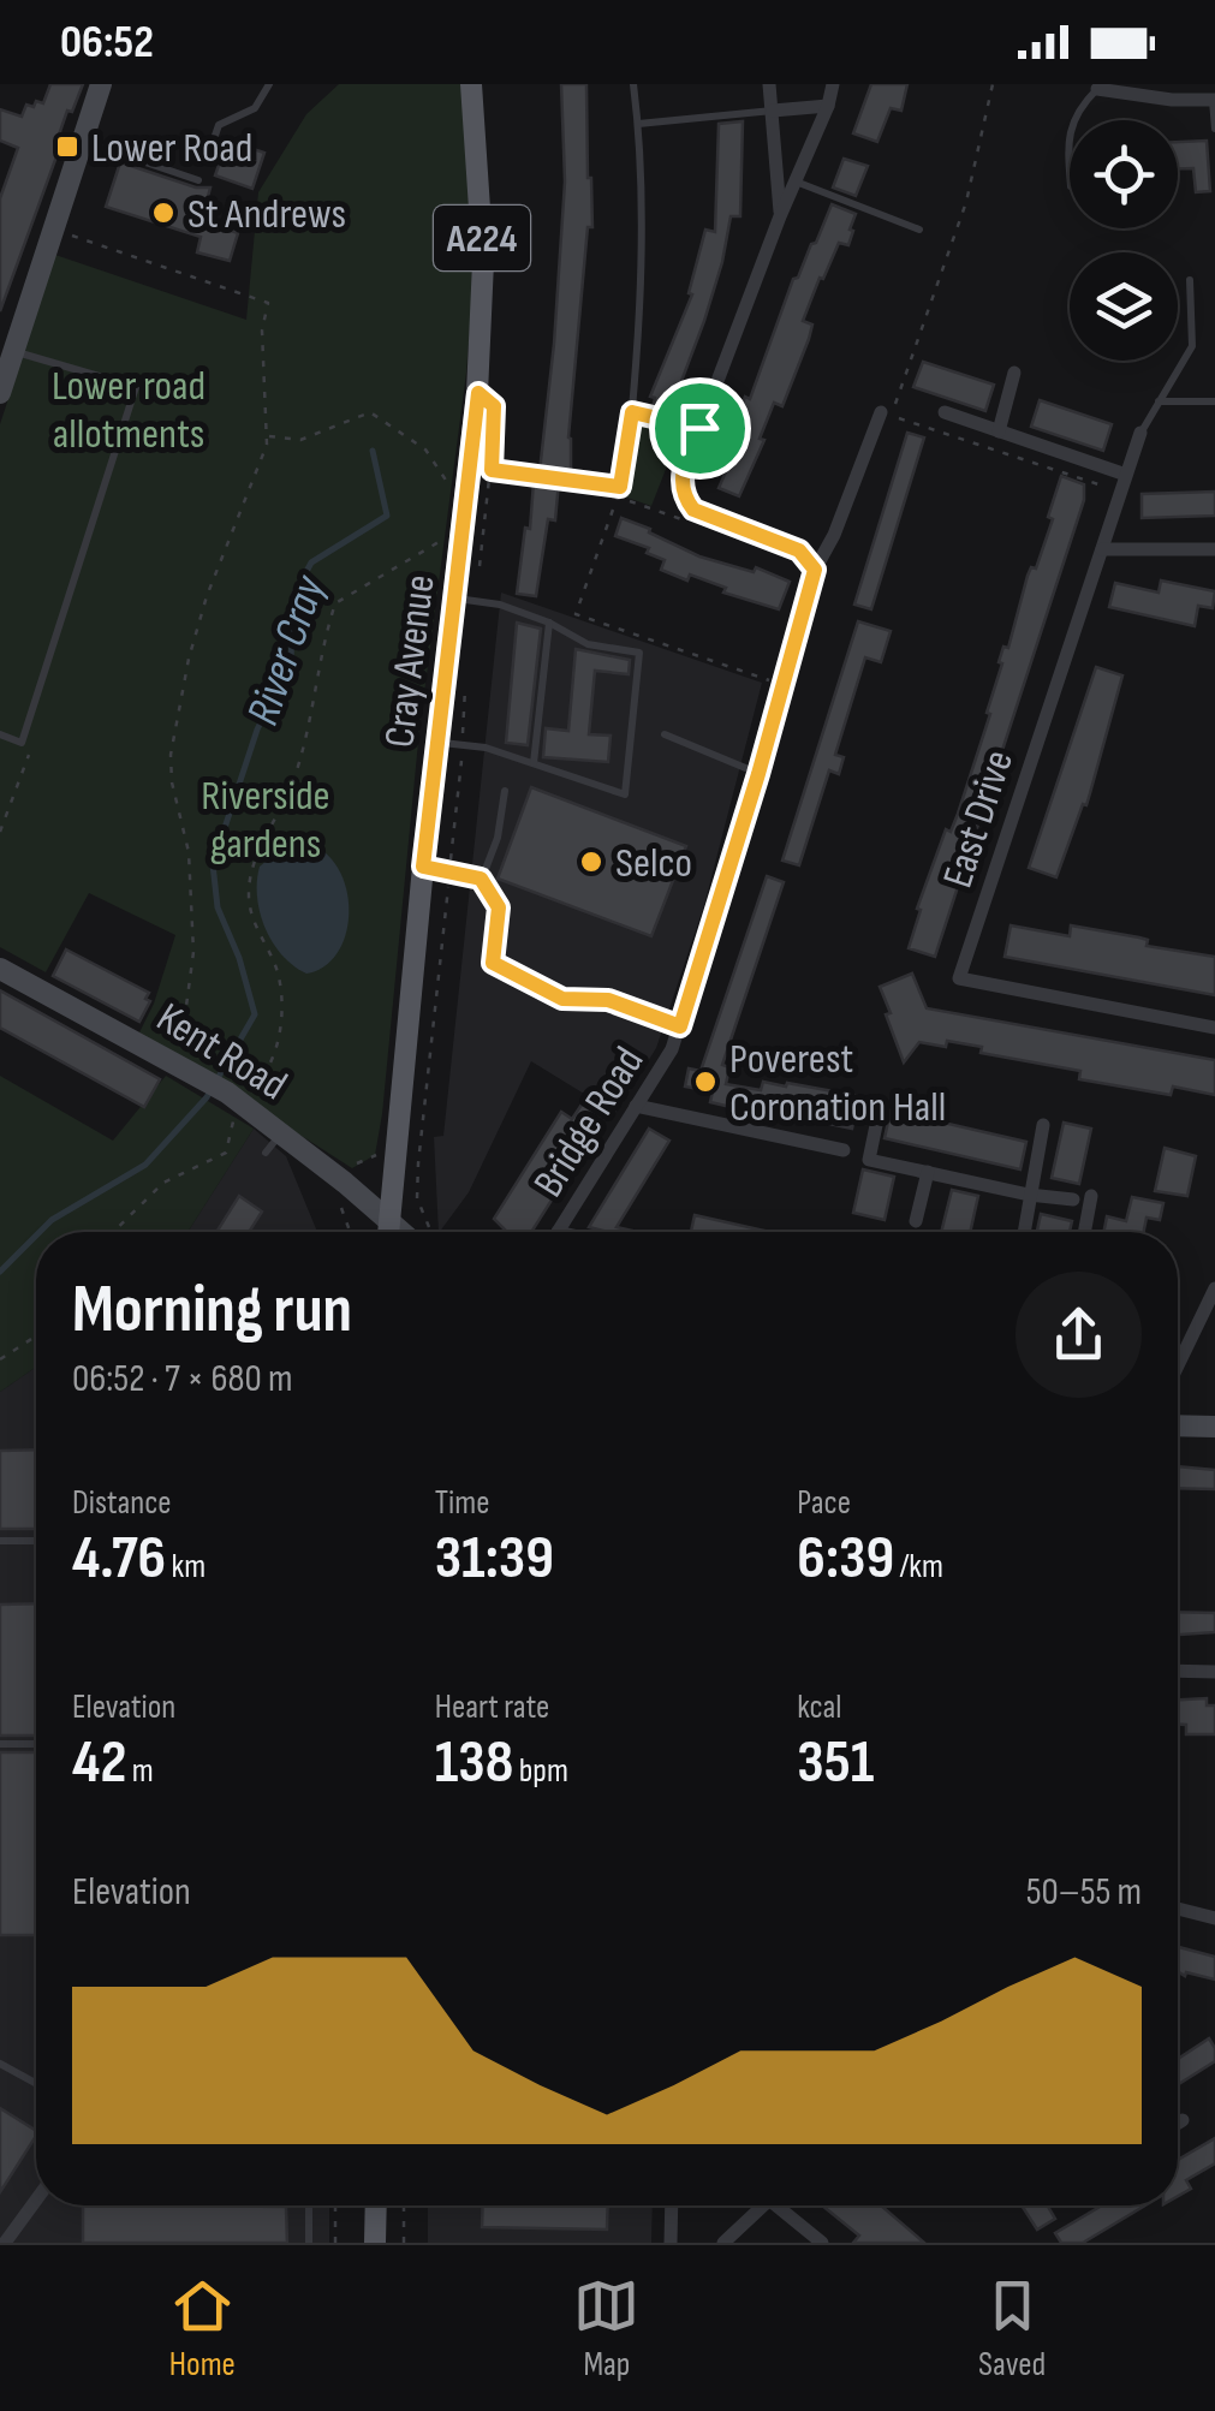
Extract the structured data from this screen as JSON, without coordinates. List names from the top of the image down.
{
  "streets": {
    "main road": ["A224", "Cray Avenue"],
    "street": ["East Drive", "Kent Road", "Bridge Road"]
  },
  "crossings": [
    ["Cray Avenue", "Kent Road"]
  ],
  "water": ["River Cray"],
  "parks": ["Lower road allotments", "Riverside gardens"],
  "places": {
    "transit": ["Lower Road"],
    "other": ["St Andrews", "Selco", "Poverest Coronation Hall"]
  },
  "page": {
    "status": "06:52",
    "heading": ["Morning run", "06:52 · 7 × 680 m"],
    "stats": [
      ["Distance", "4.76 km"],
      ["Time", "31:39"],
      ["Pace", "6:39 /km"],
      ["Elevation", "42 m"],
      ["Heart rate", "138 bpm"],
      ["kcal", "351"]
    ],
    "chart": ["Elevation", "50–55 m"],
    "tabs": ["Home", "Map", "Saved"]
  }
}
